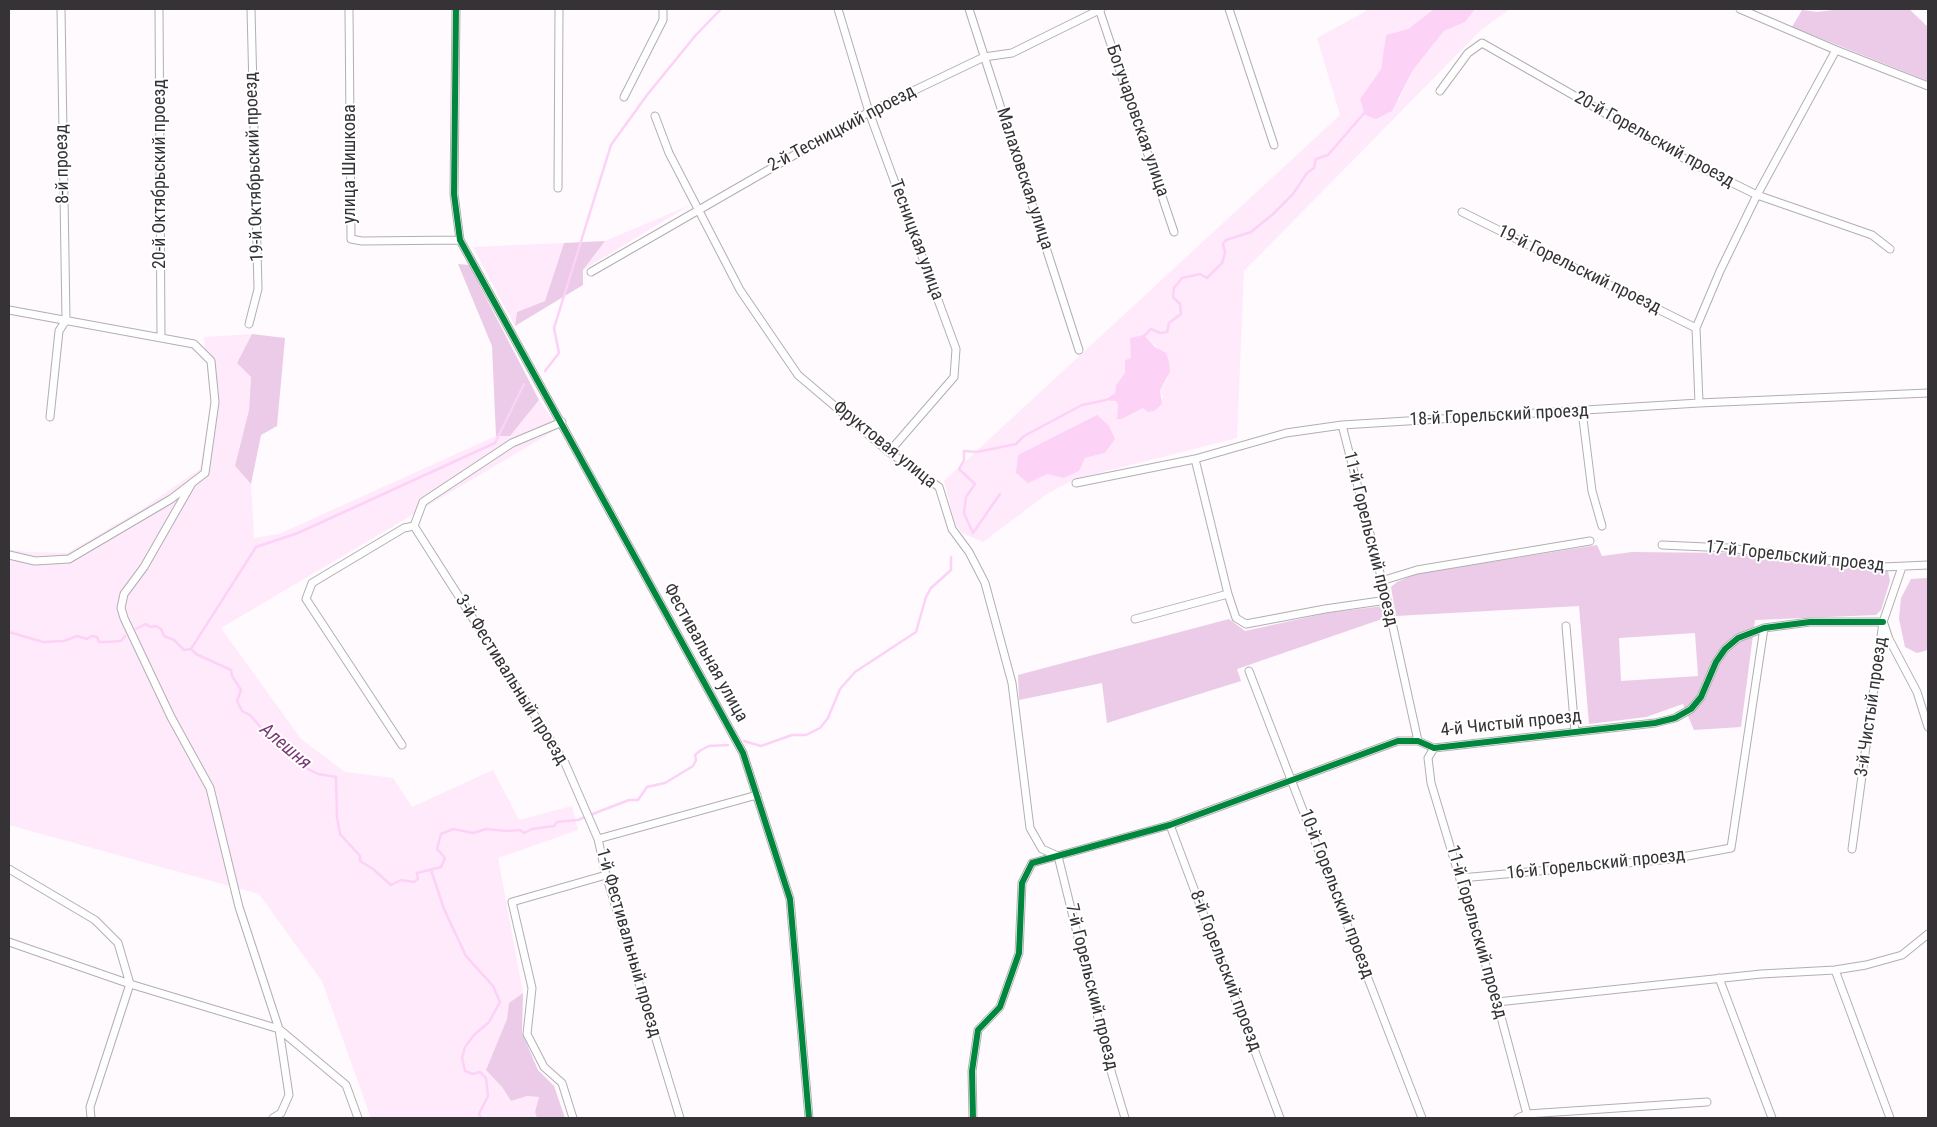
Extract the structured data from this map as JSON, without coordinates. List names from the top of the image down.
{
  "streets": {
    "street": [
      "Богучаровская улица",
      "2-й Тесницкий проезд",
      "20-й Горельский проезд",
      "8-й проезд",
      "улица Шишкова",
      "19-й Октябрьский проезд",
      "20-й Октябрьский проезд",
      "Малаховская улица",
      "Тесницкая улица",
      "19-й Горельский проезд",
      "18-й Горельский проезд",
      "Фруктовая улица",
      "11-й Горельский проезд",
      "17-й Горельский проезд",
      "Фестивальная улица",
      "3-й Фестивальный проезд",
      "3-й Чистый проезд",
      "4-й Чистый проезд",
      "16-й Горельский проезд",
      "10-й Горельский проезд",
      "1-й Фестивальный проезд",
      "8-й Горельский проезд",
      "7-й Горельский проезд"
    ]
  },
  "crossings": [
    ["Богучаровская улица", "2-й Тесницкий проезд"],
    ["2-й Тесницкий проезд", "Малаховская улица"],
    ["2-й Тесницкий проезд", "Тесницкая улица"],
    ["2-й Тесницкий проезд", "Фруктовая улица"],
    ["улица Шишкова", "Фестивальная улица"],
    ["Тесницкая улица", "Фруктовая улица"],
    ["18-й Горельский проезд", "11-й Горельский проезд"],
    ["Фруктовая улица", "4-й Чистый проезд"],
    ["Фруктовая улица", "7-й Горельский проезд"],
    ["11-й Горельский проезд", "4-й Чистый проезд"],
    ["11-й Горельский проезд", "16-й Горельский проезд"],
    ["17-й Горельский проезд", "3-й Чистый проезд"],
    ["Фестивальная улица", "1-й Фестивальный проезд"],
    ["3-й Фестивальный проезд", "1-й Фестивальный проезд"],
    ["3-й Чистый проезд", "4-й Чистый проезд"],
    ["4-й Чистый проезд", "16-й Горельский проезд"],
    ["4-й Чистый проезд", "10-й Горельский проезд"],
    ["4-й Чистый проезд", "8-й Горельский проезд"],
    ["4-й Чистый проезд", "7-й Горельский проезд"]
  ],
  "water": ["Алешня"]
}
